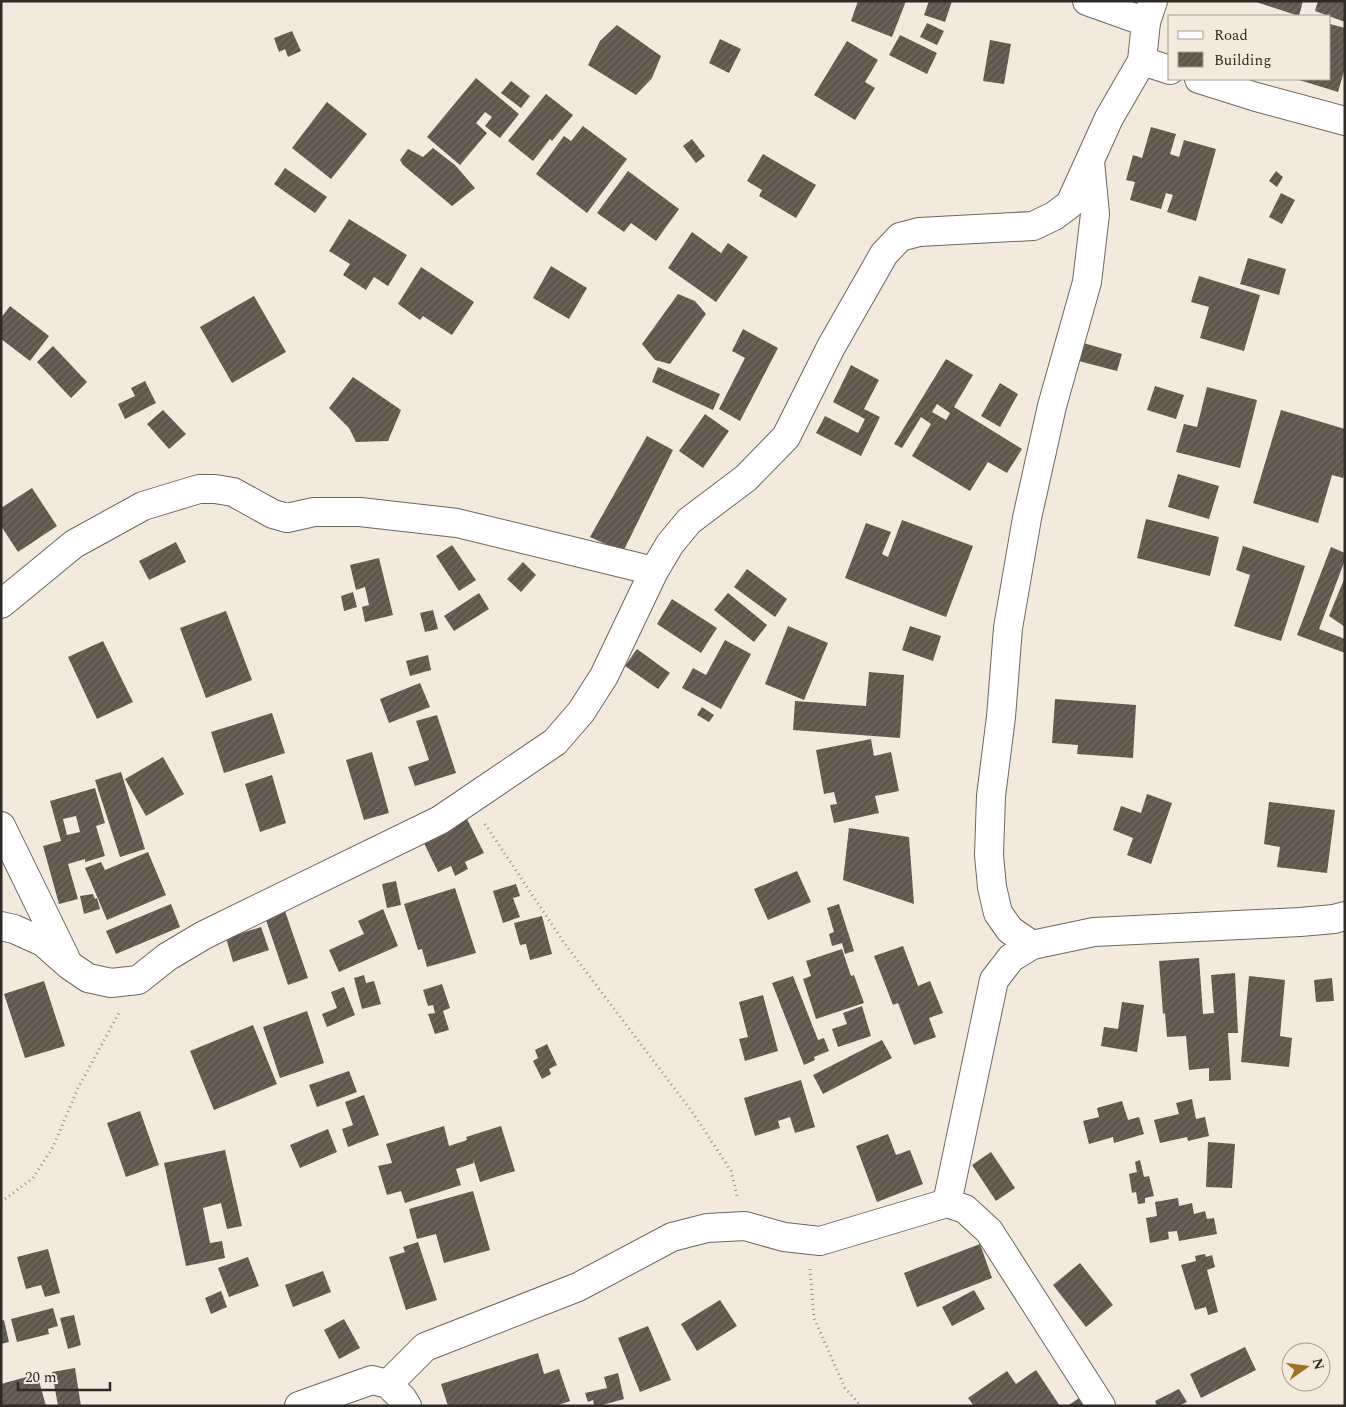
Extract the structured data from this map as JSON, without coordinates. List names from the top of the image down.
{
  "legend": ["Road", "Building"],
  "scale_bar": "20 m",
  "north": "right"
}
